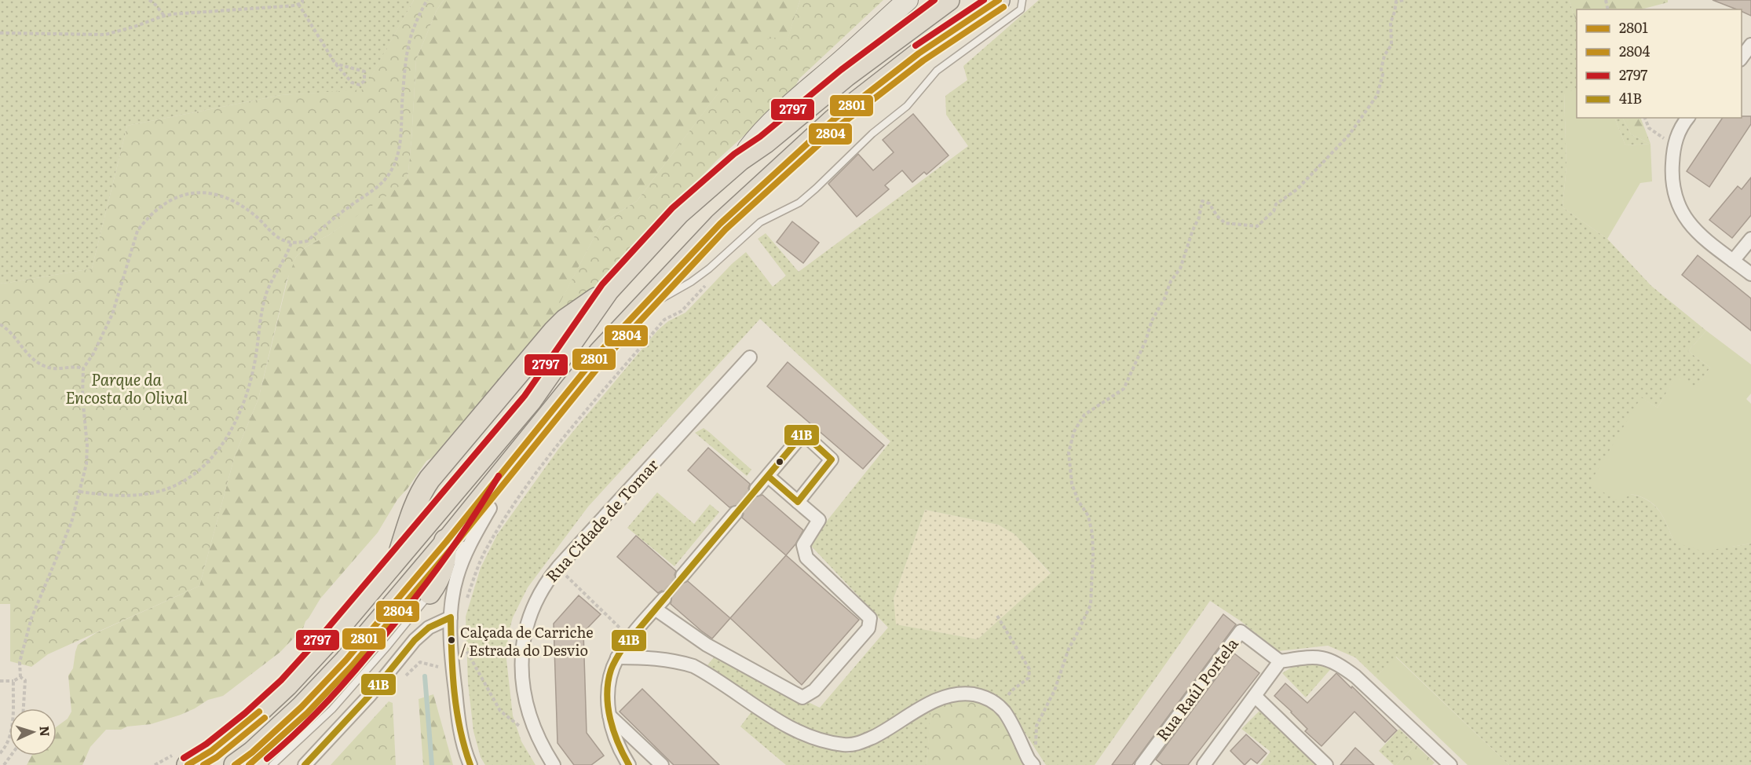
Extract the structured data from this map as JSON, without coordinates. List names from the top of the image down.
{
  "streets": {
    "street": ["Rua Cidade de Tomar", "Rua Raúl Portela"]
  },
  "parks": ["Parque da Encosta do Olival"],
  "places": ["Calçada de Carriche / Estrada do Desvio"],
  "lines": [
    "transit line 2801",
    "transit line 2797",
    "transit line 2804",
    "transit line 41B"
  ],
  "legend": [
    "2801",
    "2804",
    "2797",
    "41B"
  ],
  "north": "right"
}
